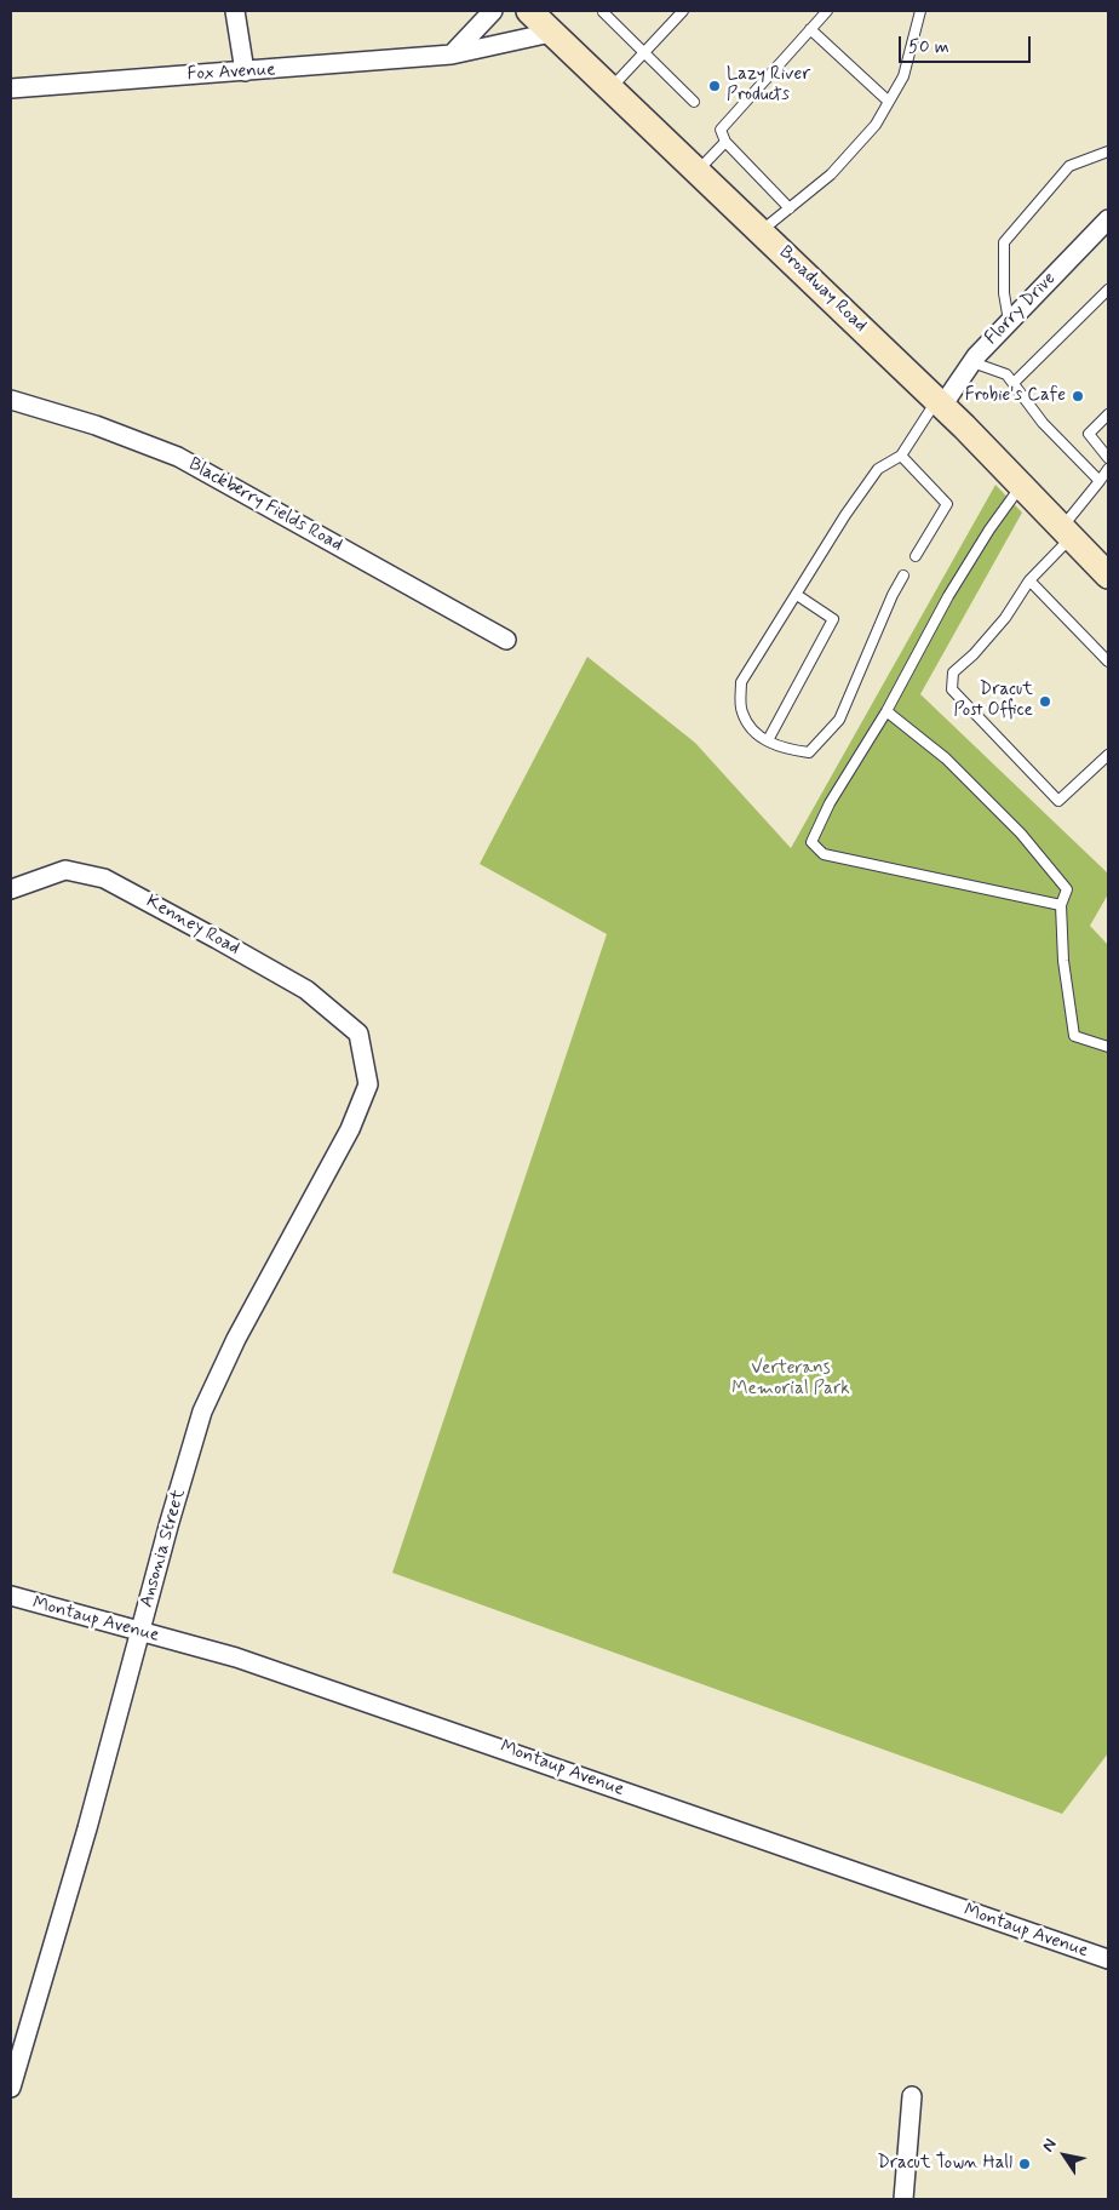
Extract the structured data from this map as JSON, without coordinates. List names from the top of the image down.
{
  "streets": {
    "main road": ["Broadway Road"],
    "street": [
      "Fox Avenue",
      "Florry Drive",
      "Blackberry Fields Road",
      "Kenney Road",
      "Ansonia Street",
      "Montaup Avenue"
    ]
  },
  "crossings": [
    ["Fox Avenue", "Broadway Road"],
    ["Broadway Road", "Florry Drive"],
    ["Kenney Road", "Ansonia Street"],
    ["Ansonia Street", "Montaup Avenue"]
  ],
  "parks": ["Verterans Memorial Park"],
  "places": [
    "Lazy River Products",
    "Frobie's Cafe",
    "Dracut Post Office",
    "Dracut Town Hall"
  ],
  "scale_bar": "50 m",
  "north": "top left"
}
